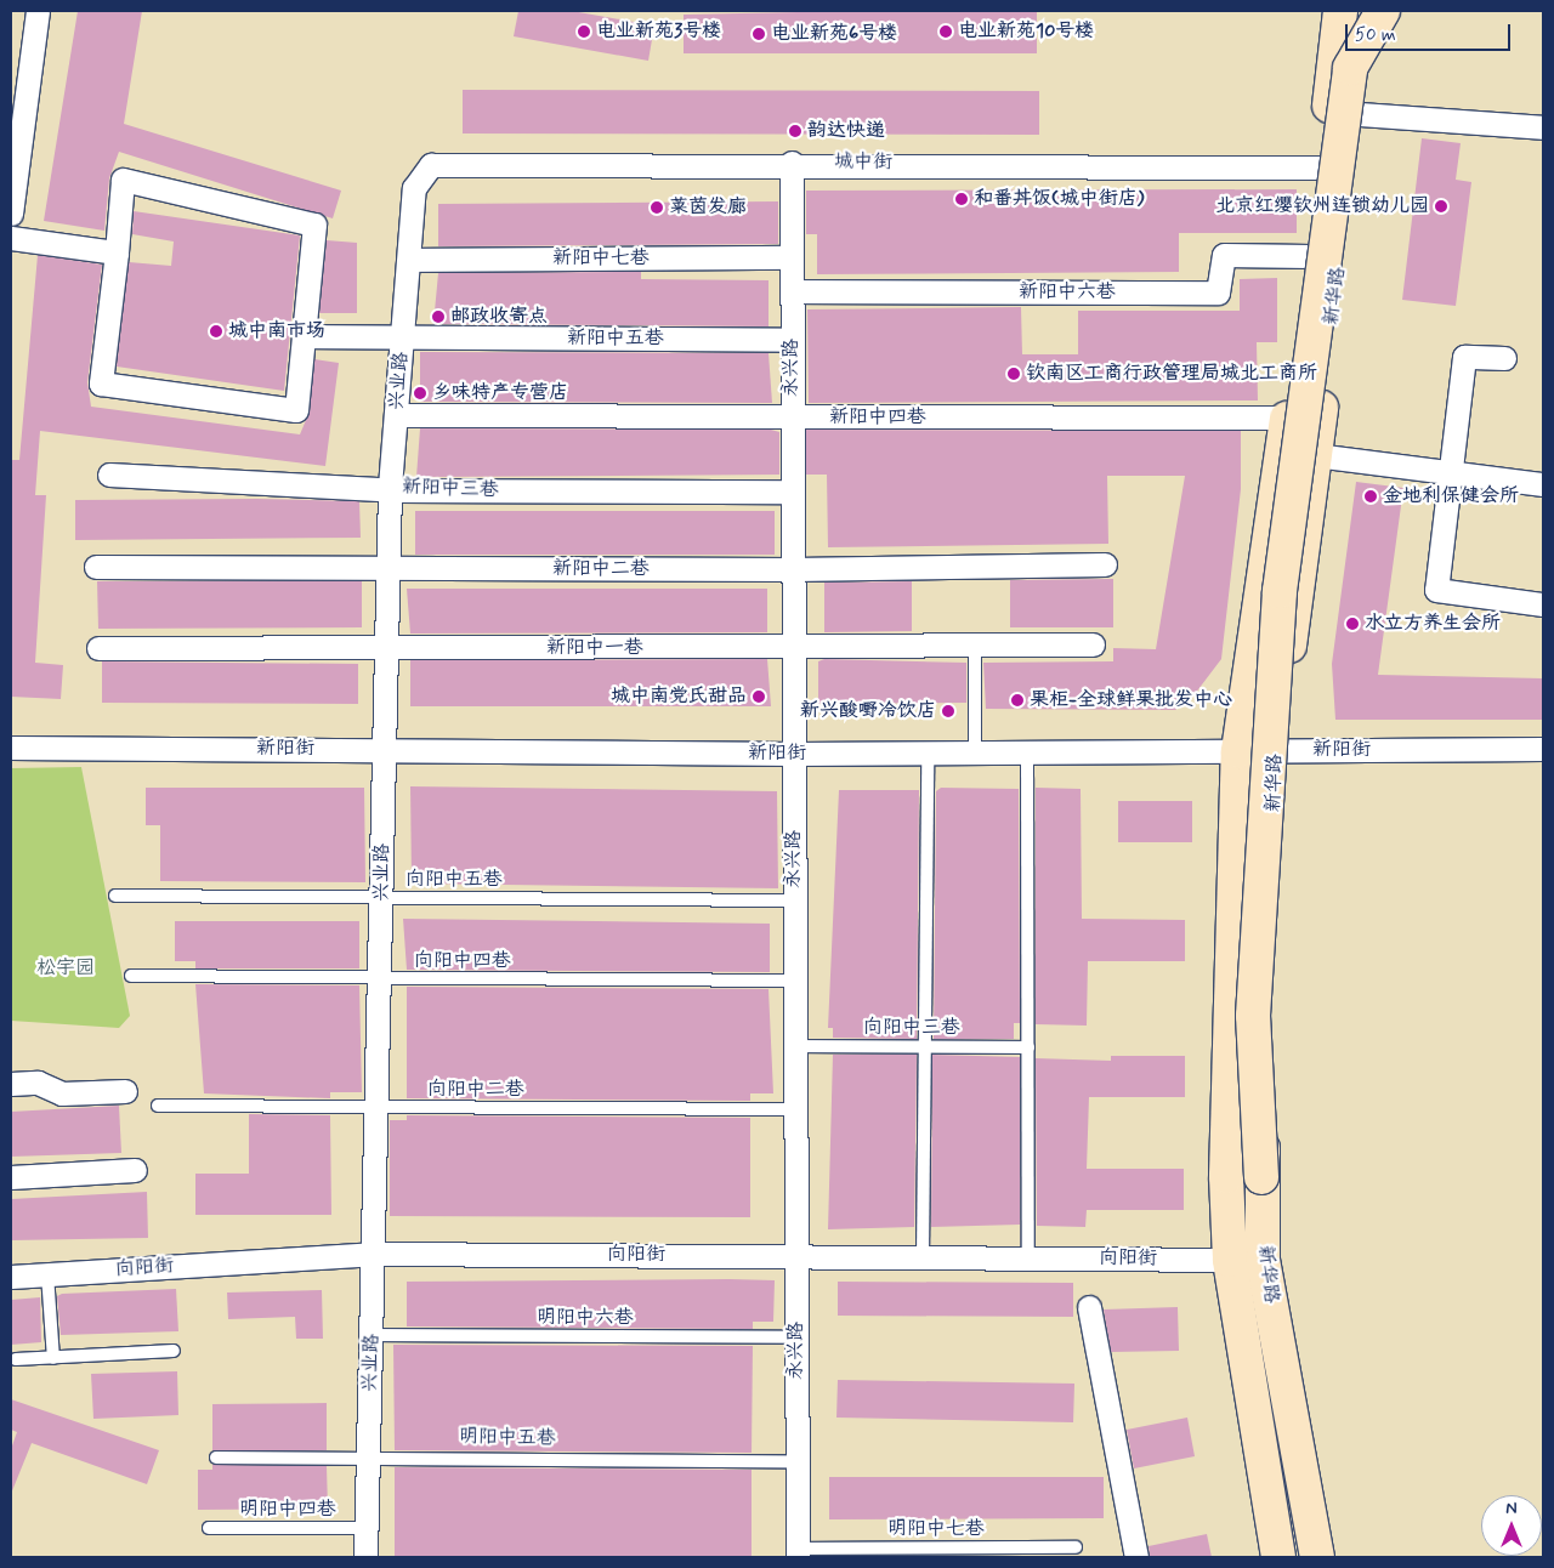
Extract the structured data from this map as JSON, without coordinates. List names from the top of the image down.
{
  "streets": {
    "street": [
      "城中街",
      "新阳中七巷",
      "新阳中六巷",
      "新华路",
      "新阳中五巷",
      "永兴路",
      "兴业路",
      "新阳中四巷",
      "新阳中三巷",
      "新阳中二巷",
      "新阳中一巷",
      "新阳街",
      "向阳街"
    ],
    "lane": [
      "向阳中五巷",
      "向阳中四巷",
      "向阳中三巷",
      "向阳中二巷",
      "明阳中六巷",
      "明阳中五巷",
      "明阳中四巷",
      "明阳中七巷"
    ]
  },
  "crossings": [
    ["城中街", "新华路"],
    ["城中街", "永兴路"],
    ["城中街", "兴业路"],
    ["新阳中七巷", "永兴路"],
    ["新阳中七巷", "兴业路"],
    ["新阳中六巷", "新华路"],
    ["新阳中六巷", "永兴路"],
    ["新华路", "新阳中四巷"],
    ["新华路", "新阳街"],
    ["新华路", "向阳街"],
    ["新阳中五巷", "永兴路"],
    ["新阳中五巷", "兴业路"],
    ["永兴路", "新阳中四巷"],
    ["永兴路", "新阳中三巷"],
    ["永兴路", "新阳中二巷"],
    ["永兴路", "新阳中一巷"],
    ["永兴路", "新阳街"],
    ["永兴路", "向阳中五巷"],
    ["永兴路", "向阳中四巷"],
    ["永兴路", "向阳中三巷"],
    ["永兴路", "向阳中二巷"],
    ["永兴路", "向阳街"],
    ["永兴路", "明阳中六巷"],
    ["永兴路", "明阳中五巷"],
    ["永兴路", "明阳中七巷"],
    ["兴业路", "新阳中四巷"],
    ["兴业路", "新阳中三巷"],
    ["兴业路", "新阳中二巷"],
    ["兴业路", "新阳中一巷"],
    ["兴业路", "新阳街"],
    ["兴业路", "向阳中五巷"],
    ["兴业路", "向阳中四巷"],
    ["兴业路", "向阳中二巷"],
    ["兴业路", "向阳街"],
    ["兴业路", "明阳中六巷"],
    ["兴业路", "明阳中五巷"],
    ["兴业路", "明阳中四巷"]
  ],
  "parks": ["松宇园"],
  "places": [
    "电业新苑3号楼",
    "电业新苑10号楼",
    "电业新苑6号楼",
    "韵达快递",
    "和番丼饭(城中街店)",
    "北京红缨钦州连锁幼儿园",
    "莱茵发廊",
    "邮政收寄点",
    "城中南市场",
    "钦南区工商行政管理局城北工商所",
    "乡味特产专营店",
    "金地利保健会所",
    "水立方养生会所",
    "城中南党氏甜品",
    "果柜-全球鲜果批发中心",
    "新兴酸嘢冷饮店"
  ],
  "scale_bar": "50 m",
  "north": "top"
}
